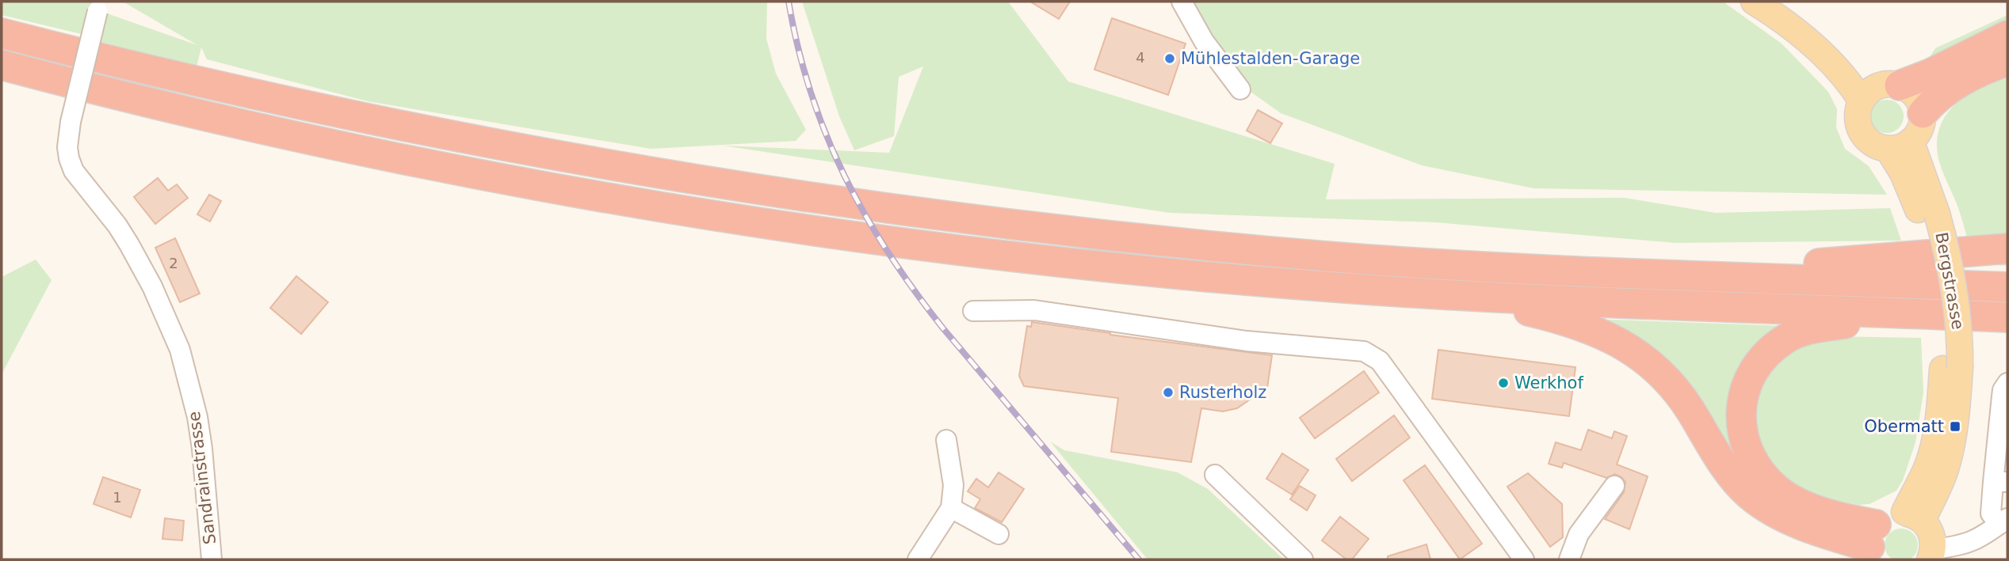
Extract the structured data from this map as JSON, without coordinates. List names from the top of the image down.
{
  "streets": {
    "main road": ["Bergstrasse"],
    "street": ["Sandrainstrasse"]
  },
  "places": {
    "other": ["Mühlestalden-Garage", "Werkhof", "Rusterholz"],
    "transit": ["Obermatt"]
  },
  "house_numbers": ["4", "2", "1"]
}
